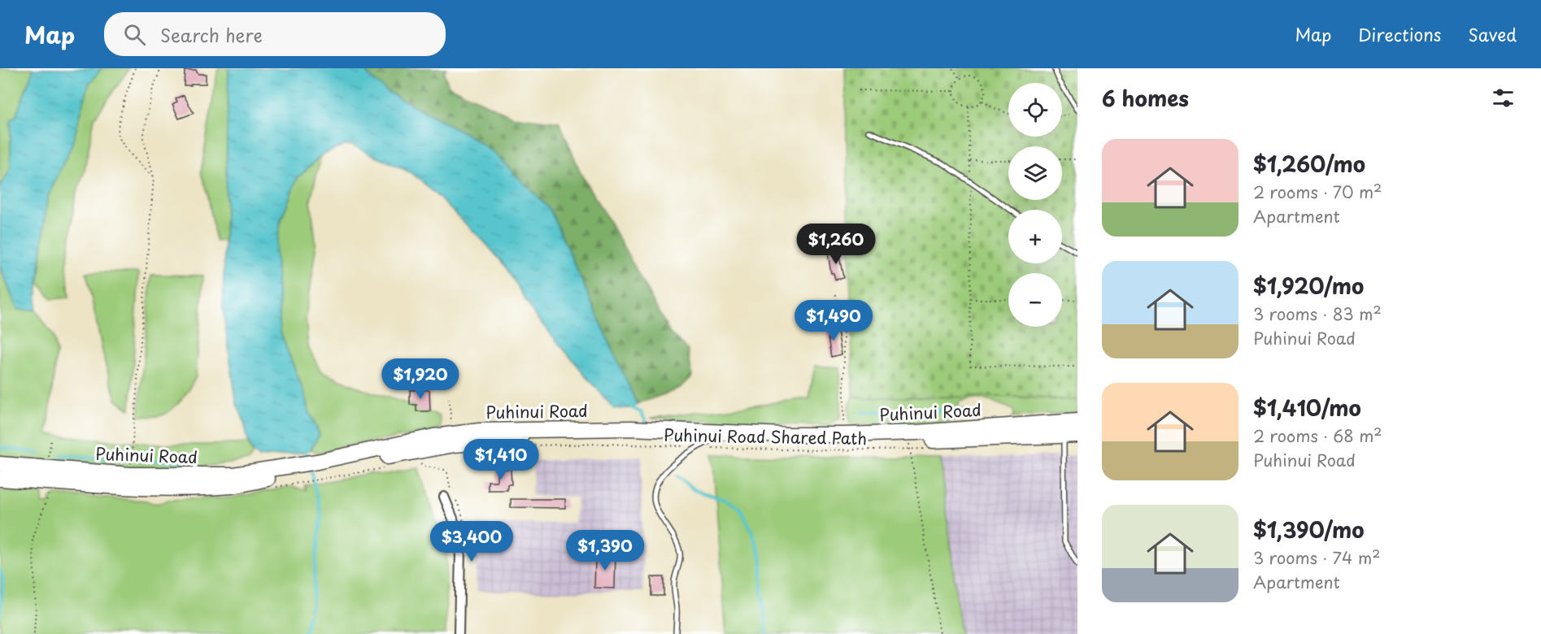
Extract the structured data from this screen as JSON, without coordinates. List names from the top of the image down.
{
  "streets": {
    "highway": ["Puhinui Road"],
    "path": ["Puhinui Road Shared Path"]
  },
  "crossings": [
    ["Puhinui Road", "Puhinui Road Shared Path"]
  ],
  "page": {
    "header": "Map",
    "search": "Search here",
    "nav": ["Map", "Directions", "Saved"],
    "heading": "6 homes",
    "map_buttons": ["+", "−"],
    "list": [
      {
        "name": "$1,260/mo",
        "note": "2 rooms · 70 m² · Apartment"
      },
      {
        "name": "$1,920/mo",
        "note": "3 rooms · 83 m² · Puhinui Road"
      },
      {
        "name": "$1,410/mo",
        "note": "2 rooms · 68 m² · Puhinui Road"
      },
      {
        "name": "$1,390/mo",
        "note": "3 rooms · 74 m² · Apartment"
      }
    ],
    "price": [
      "$1,260",
      "$1,490",
      "$1,920",
      "$1,410",
      "$3,400",
      "$1,390"
    ]
  }
}
